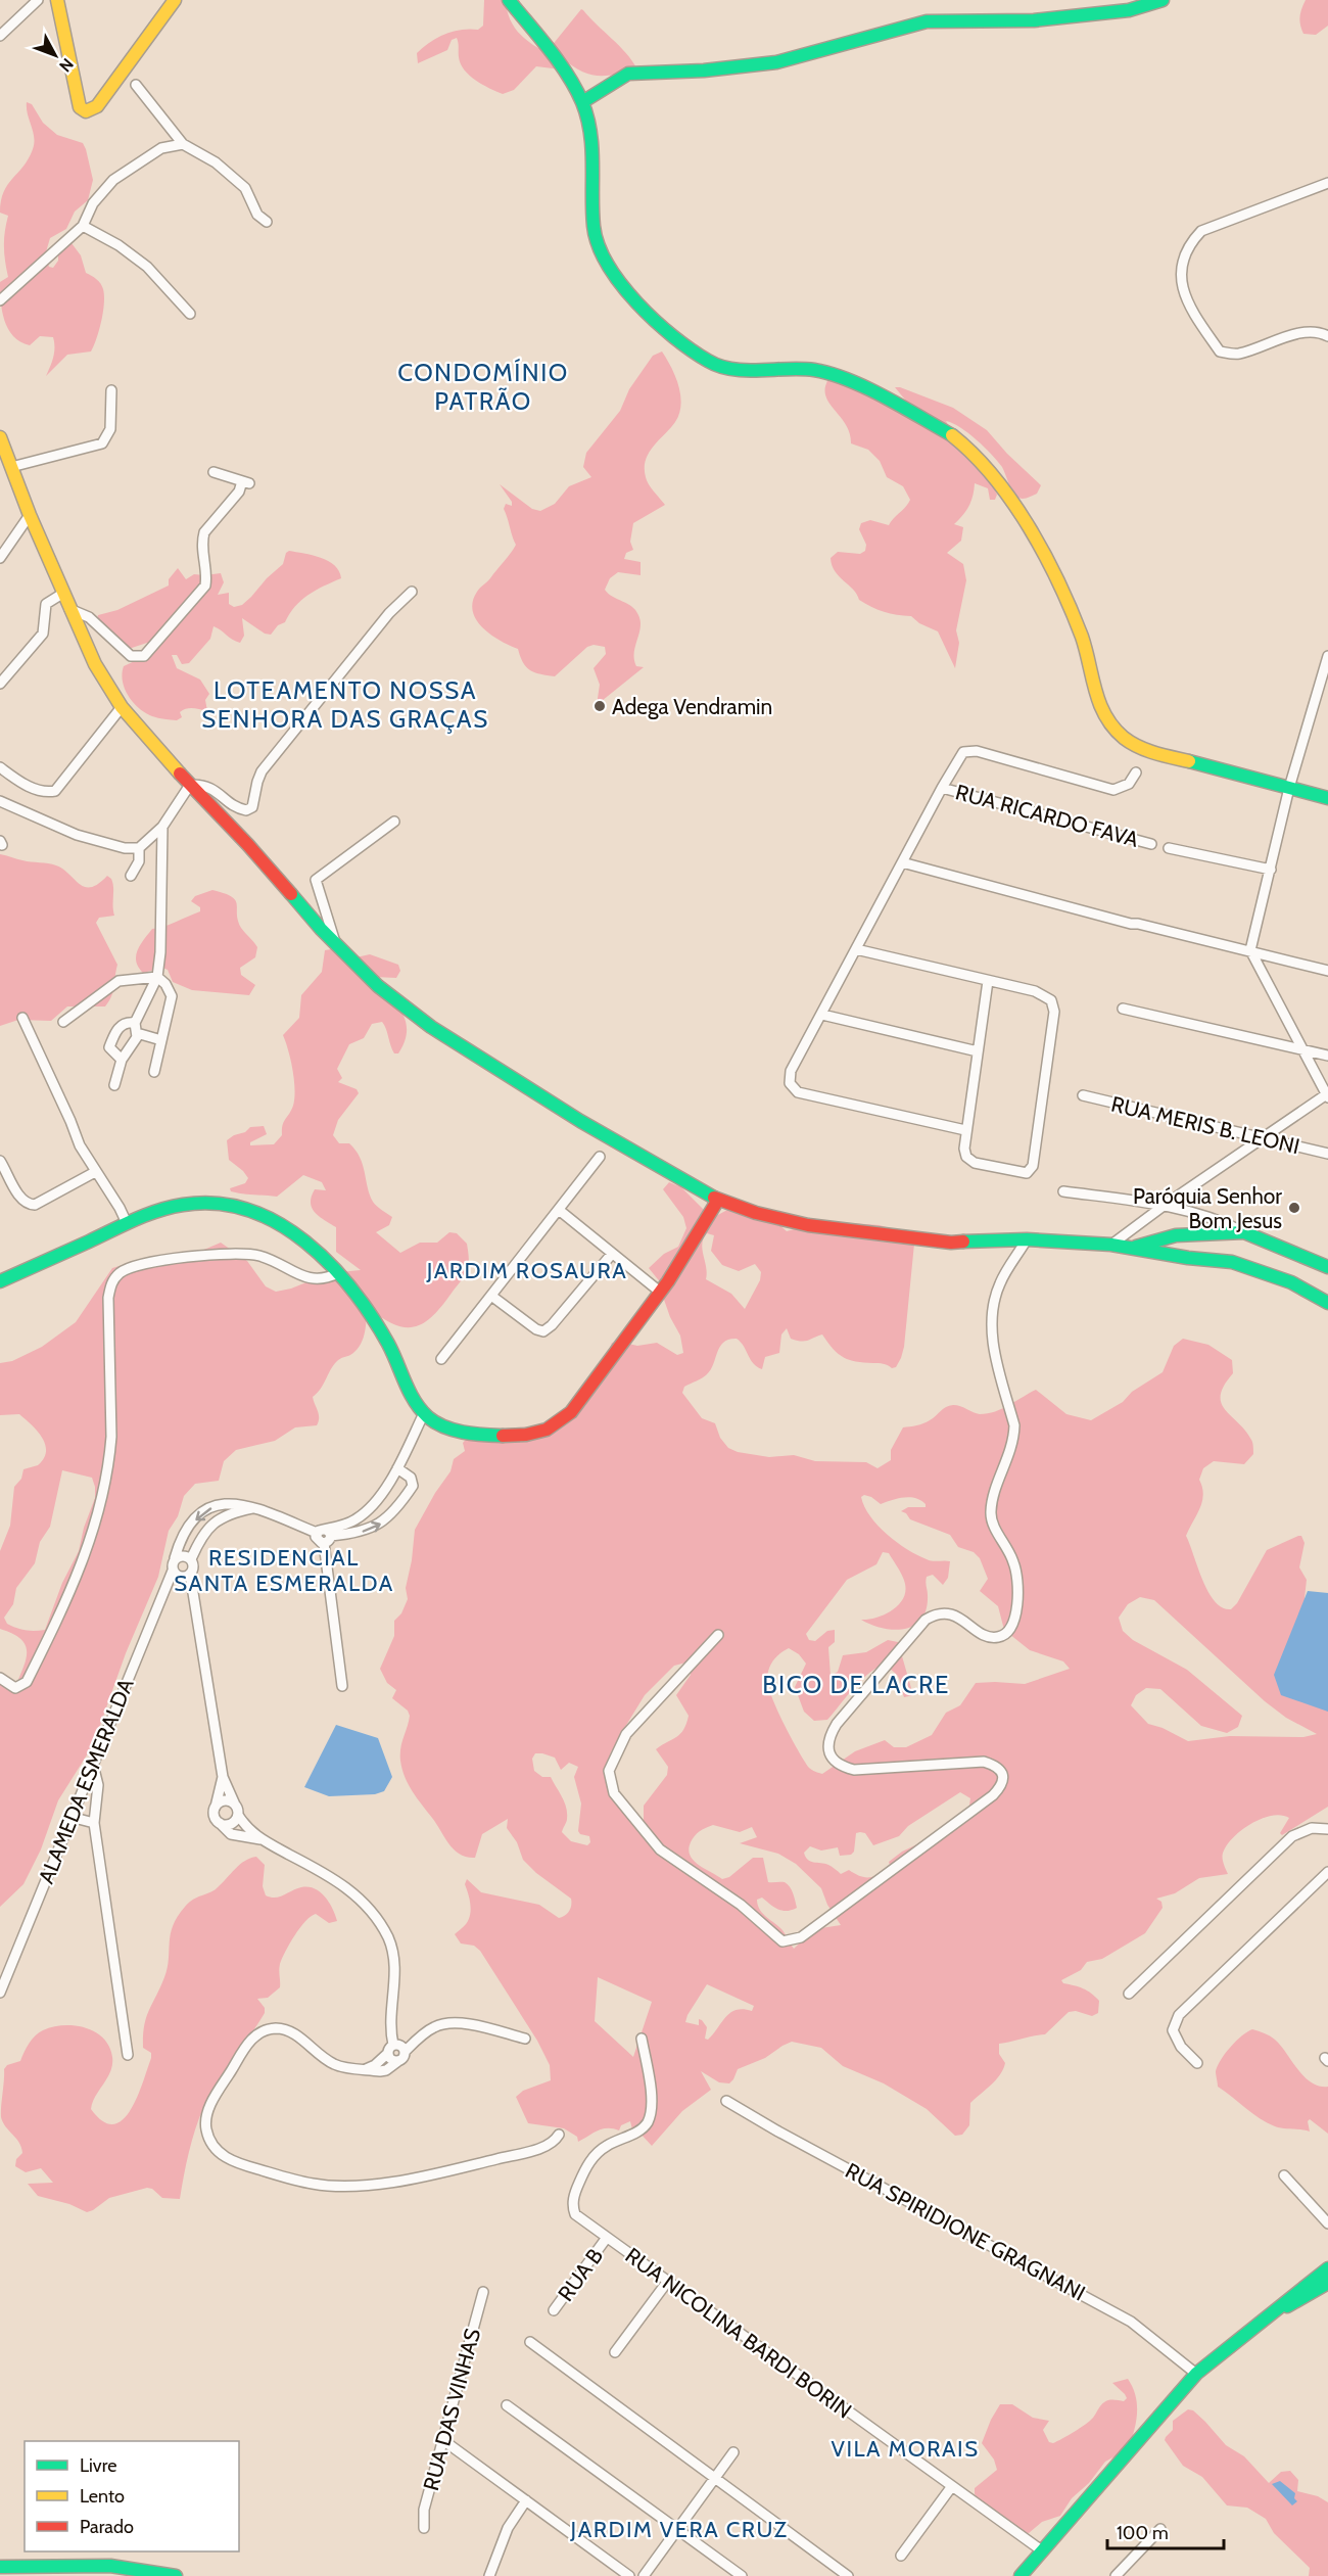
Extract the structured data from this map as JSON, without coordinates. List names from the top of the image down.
{
  "streets": {
    "street": [
      "RUA RICARDO FAVA",
      "RUA MERIS B. LEONI",
      "ALAMEDA ESMERALDA",
      "RUA SPIRIDIONE GRAGNANI",
      "RUA B",
      "RUA NICOLINA BARDI BORIN",
      "RUA DAS VINHAS"
    ]
  },
  "crossings": [
    ["RUA B", "RUA NICOLINA BARDI BORIN"]
  ],
  "districts": [
    "CONDOMÍNIO PATRÃO",
    "LOTEAMENTO NOSSA SENHORA DAS GRAÇAS",
    "JARDIM ROSAURA",
    "RESIDENCIAL SANTA ESMERALDA",
    "BICO DE LACRE",
    "VILA MORAIS",
    "JARDIM VERA CRUZ"
  ],
  "places": ["Adega Vendramin", "Paróquia Senhor Bom Jesus"],
  "legend": ["Livre", "Lento", "Parado"],
  "scale_bar": "100 m",
  "north": "bottom right"
}
